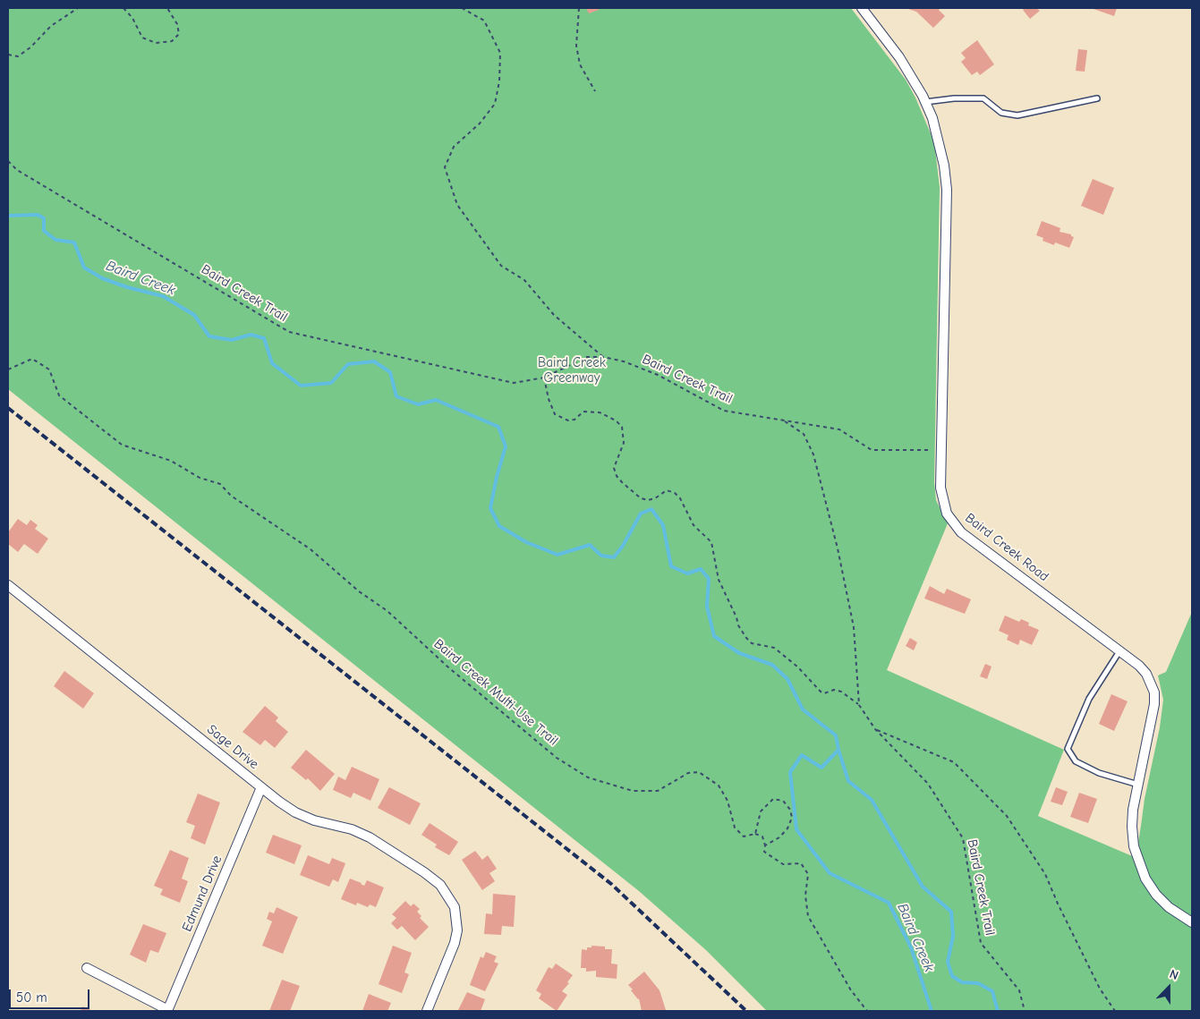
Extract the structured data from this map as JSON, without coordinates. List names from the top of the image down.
{
  "streets": {
    "street": ["Baird Creek Road", "Sage Drive", "Edmund Drive"],
    "path": ["Baird Creek Trail", "Baird Creek Multi-Use Trail"]
  },
  "crossings": [
    ["Sage Drive", "Edmund Drive"]
  ],
  "water": ["Baird Creek"],
  "parks": ["Baird Creek Greenway"],
  "scale_bar": "50 m",
  "north": "top"
}
